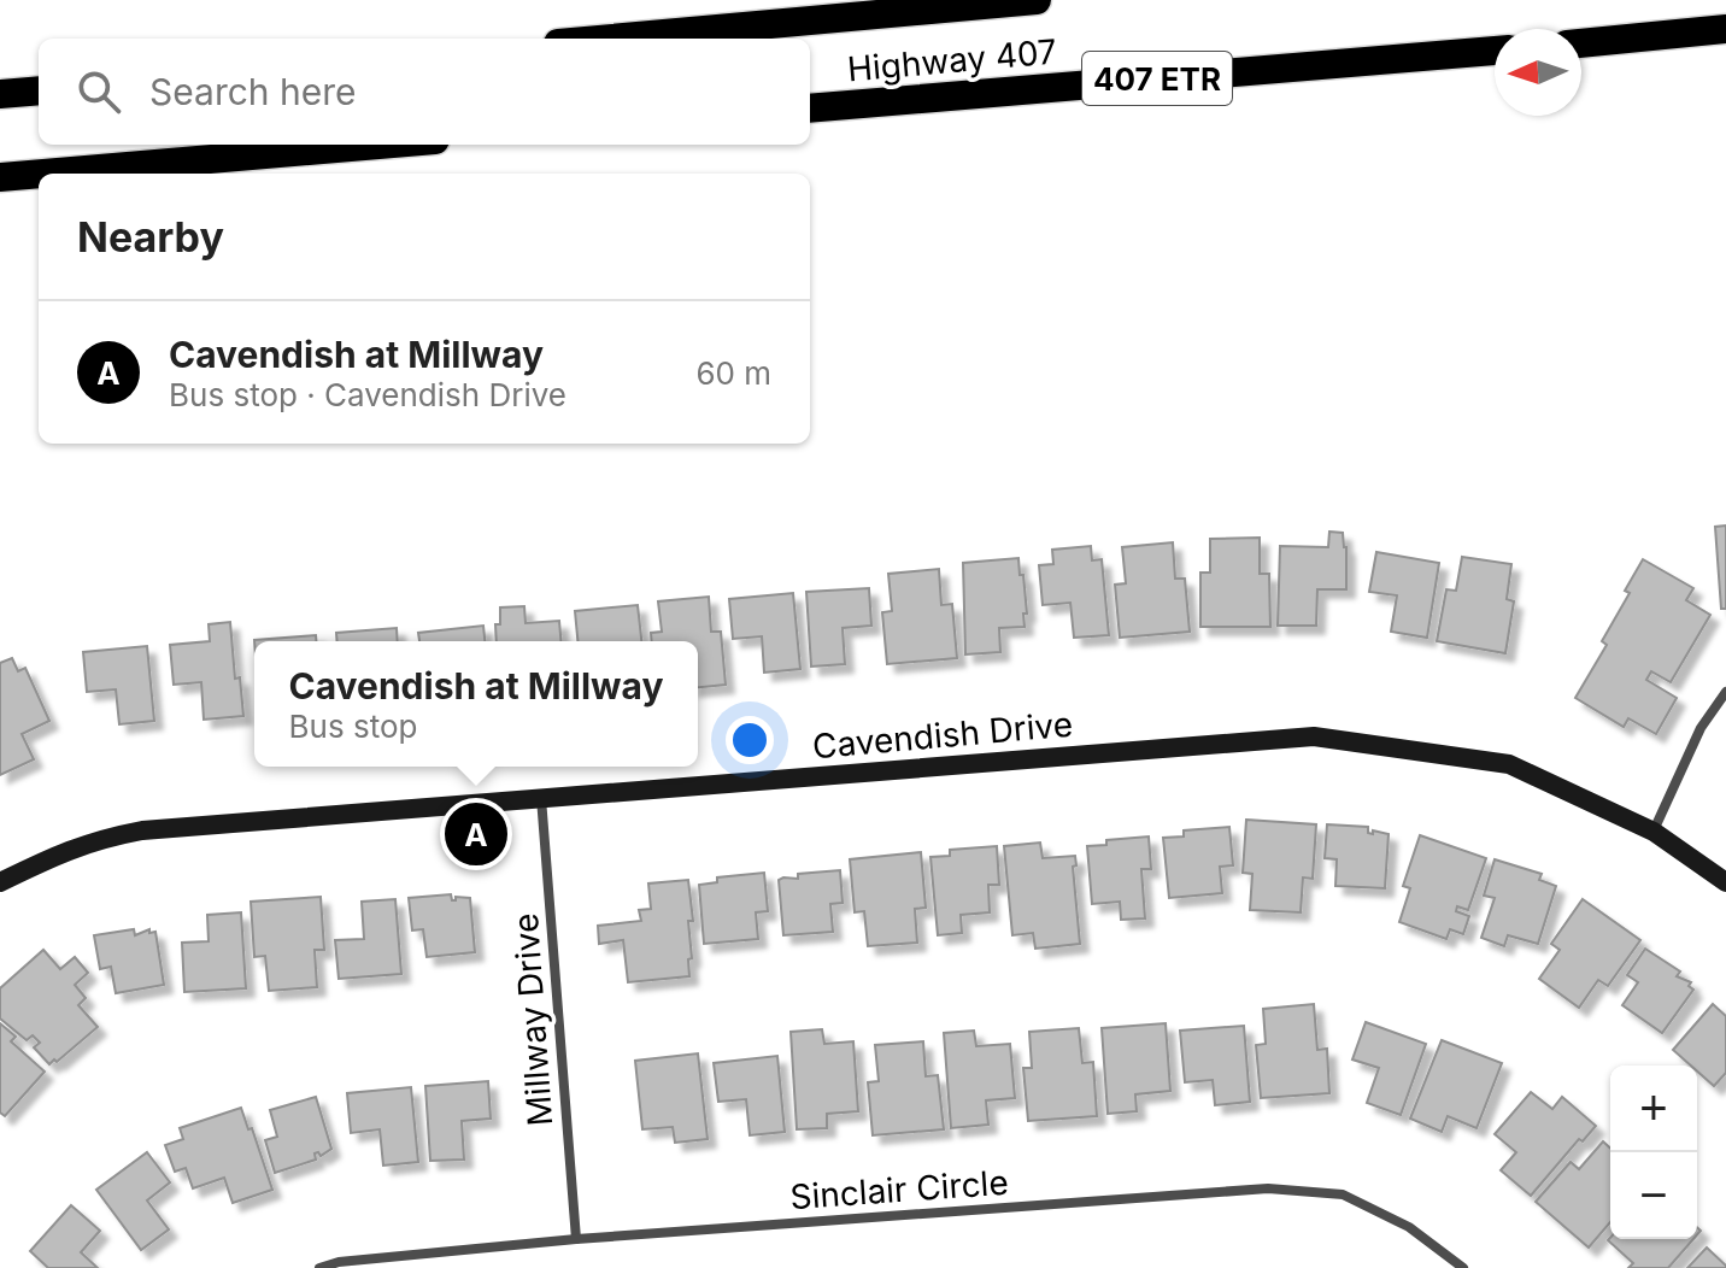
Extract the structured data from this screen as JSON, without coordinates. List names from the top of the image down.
{
  "streets": {
    "highway": ["Highway 407", "407 ETR"],
    "street": ["Cavendish Drive", "Millway Drive", "Sinclair Circle"]
  },
  "crossings": [
    ["Cavendish Drive", "Millway Drive"],
    ["Millway Drive", "Sinclair Circle"]
  ],
  "north": "left",
  "page": {
    "search": "Search here",
    "heading": "Nearby",
    "list": [
      {
        "mark": "A",
        "name": "Cavendish at Millway",
        "note": "Bus stop · Cavendish Drive",
        "value": "60 m"
      }
    ],
    "popup": ["Cavendish at Millway", "Bus stop"],
    "pins": "A",
    "map_buttons": ["+", "−"]
  }
}
